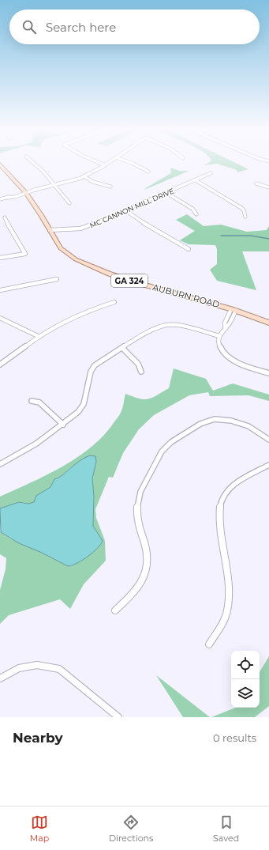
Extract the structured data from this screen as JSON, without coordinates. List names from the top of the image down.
{
  "streets": {
    "main road": ["GA 324", "AUBURN ROAD"],
    "street": ["MC CANNON MILL DRIVE"]
  },
  "crossings": [
    ["MC CANNON MILL DRIVE", "AUBURN ROAD"]
  ],
  "page": {
    "search": "Search here",
    "heading": ["Nearby", "0 results"],
    "nav": ["Map", "Directions", "Saved"]
  }
}
